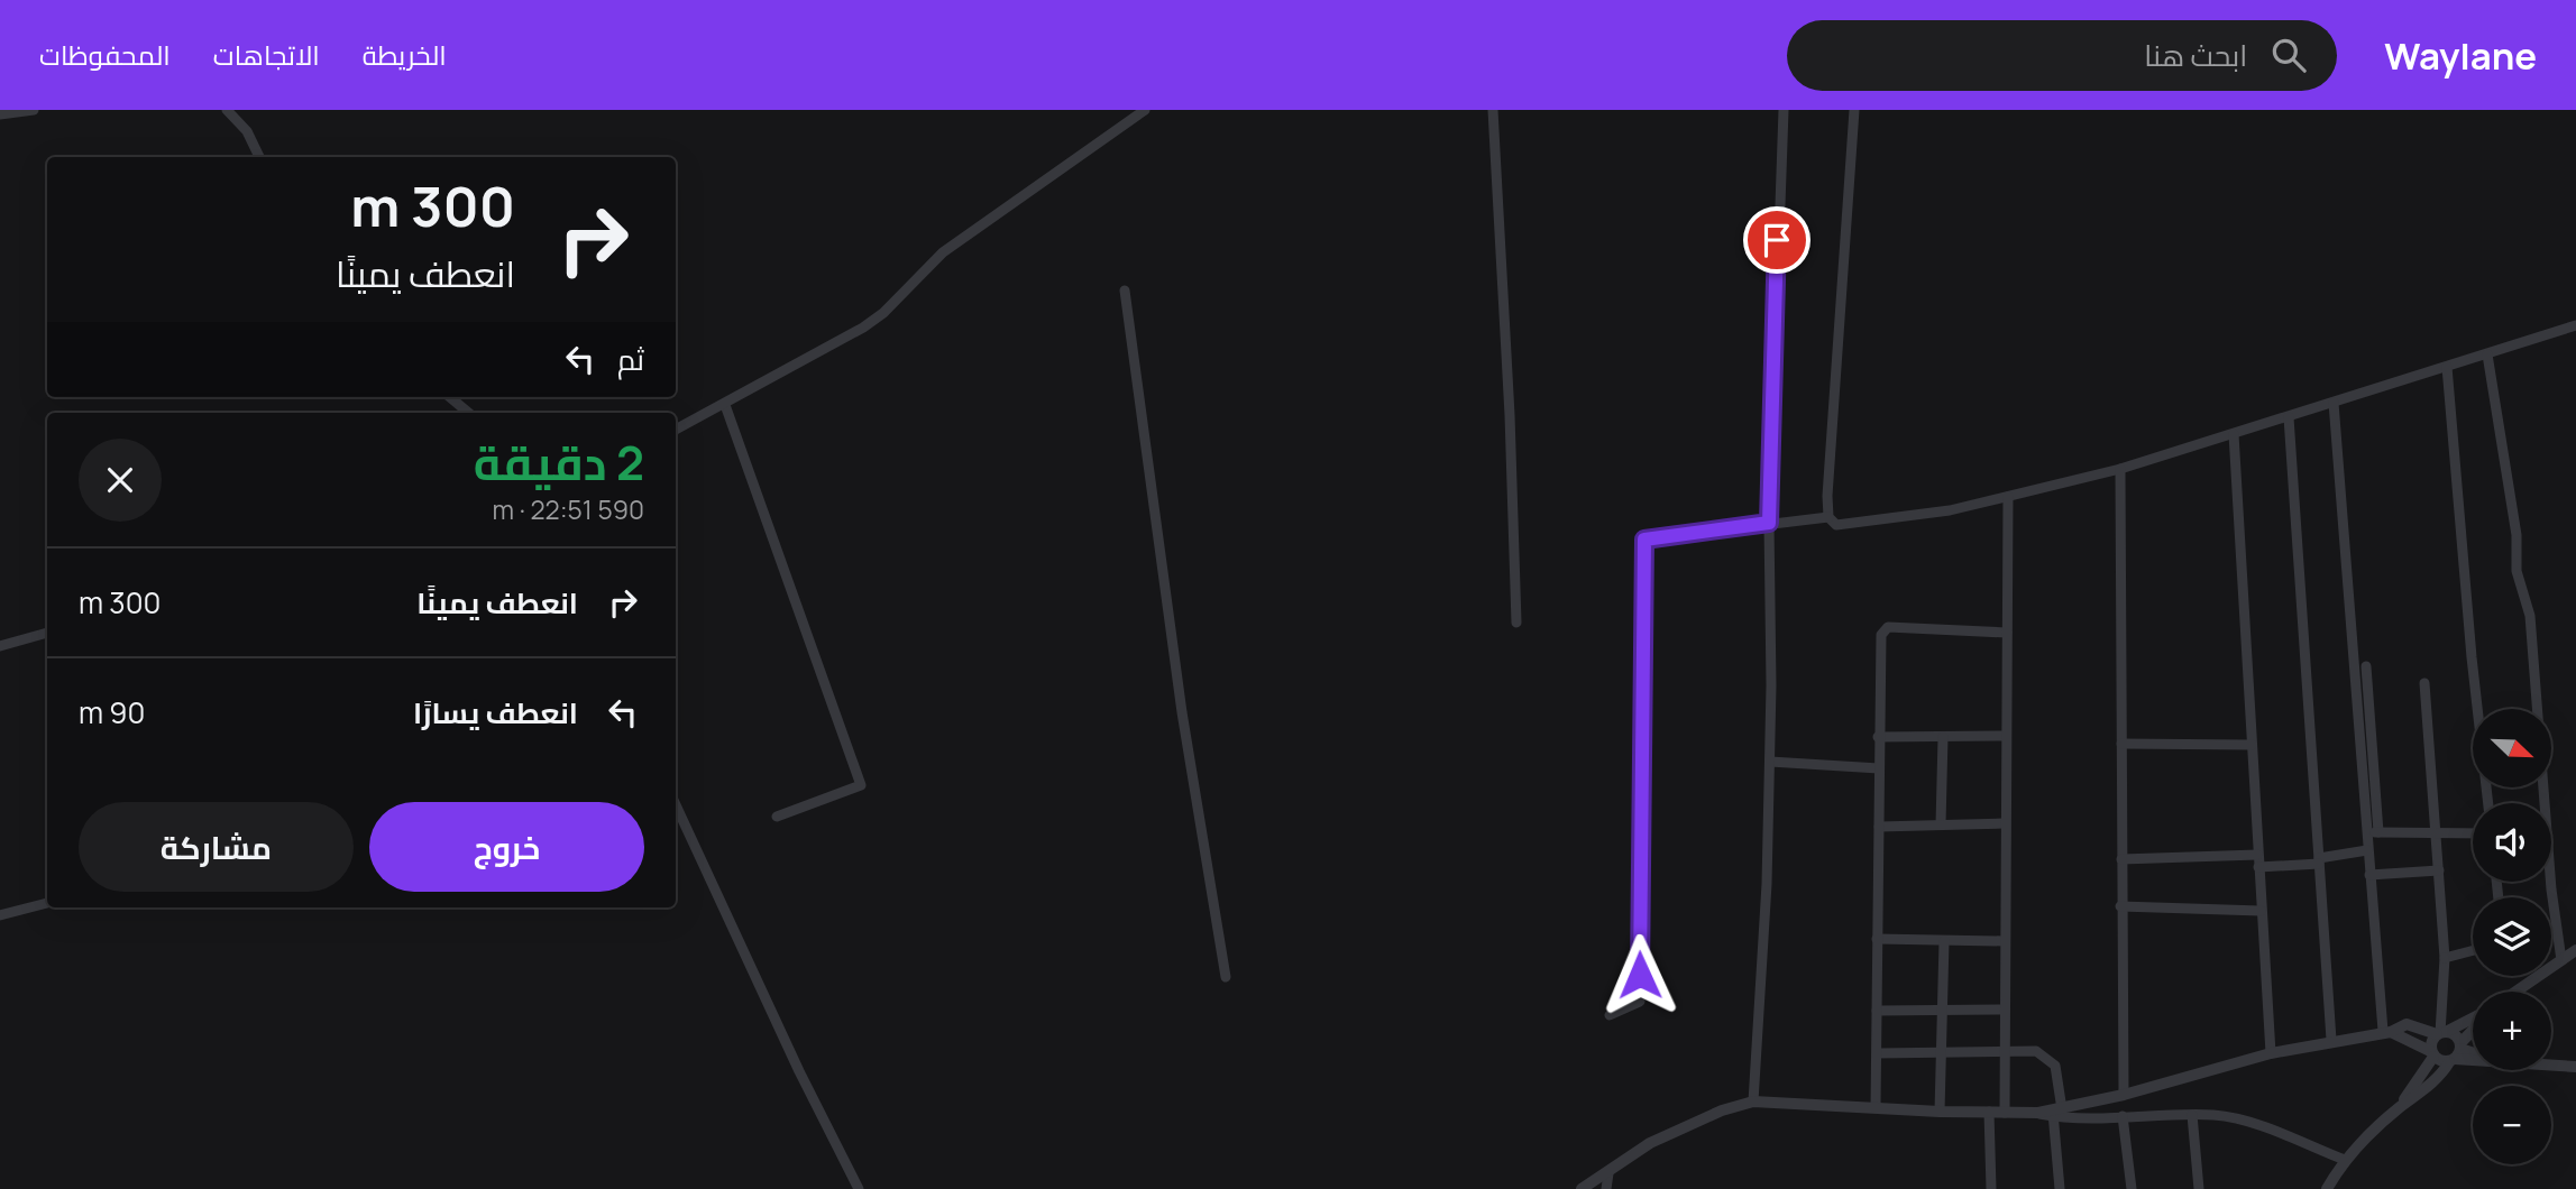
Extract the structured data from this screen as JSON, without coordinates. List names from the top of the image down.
{
  "north": "bottom right",
  "page": {
    "header": "Waylane",
    "search": "ابحث هنا",
    "nav": ["الخريطة", "الاتجاهات", "المحفوظات"],
    "turn": ["300 m", "انعطف يمينًا"],
    "then": "ثم",
    "heading": ["2 دقيقة", "590 m · 22:51"],
    "list": [
      {
        "name": "انعطف يمينًا",
        "value": "300 m"
      },
      {
        "name": "انعطف يسارًا",
        "value": "90 m"
      }
    ],
    "map_buttons": ["+", "−"],
    "buttons": ["خروج", "مشاركة"]
  }
}
